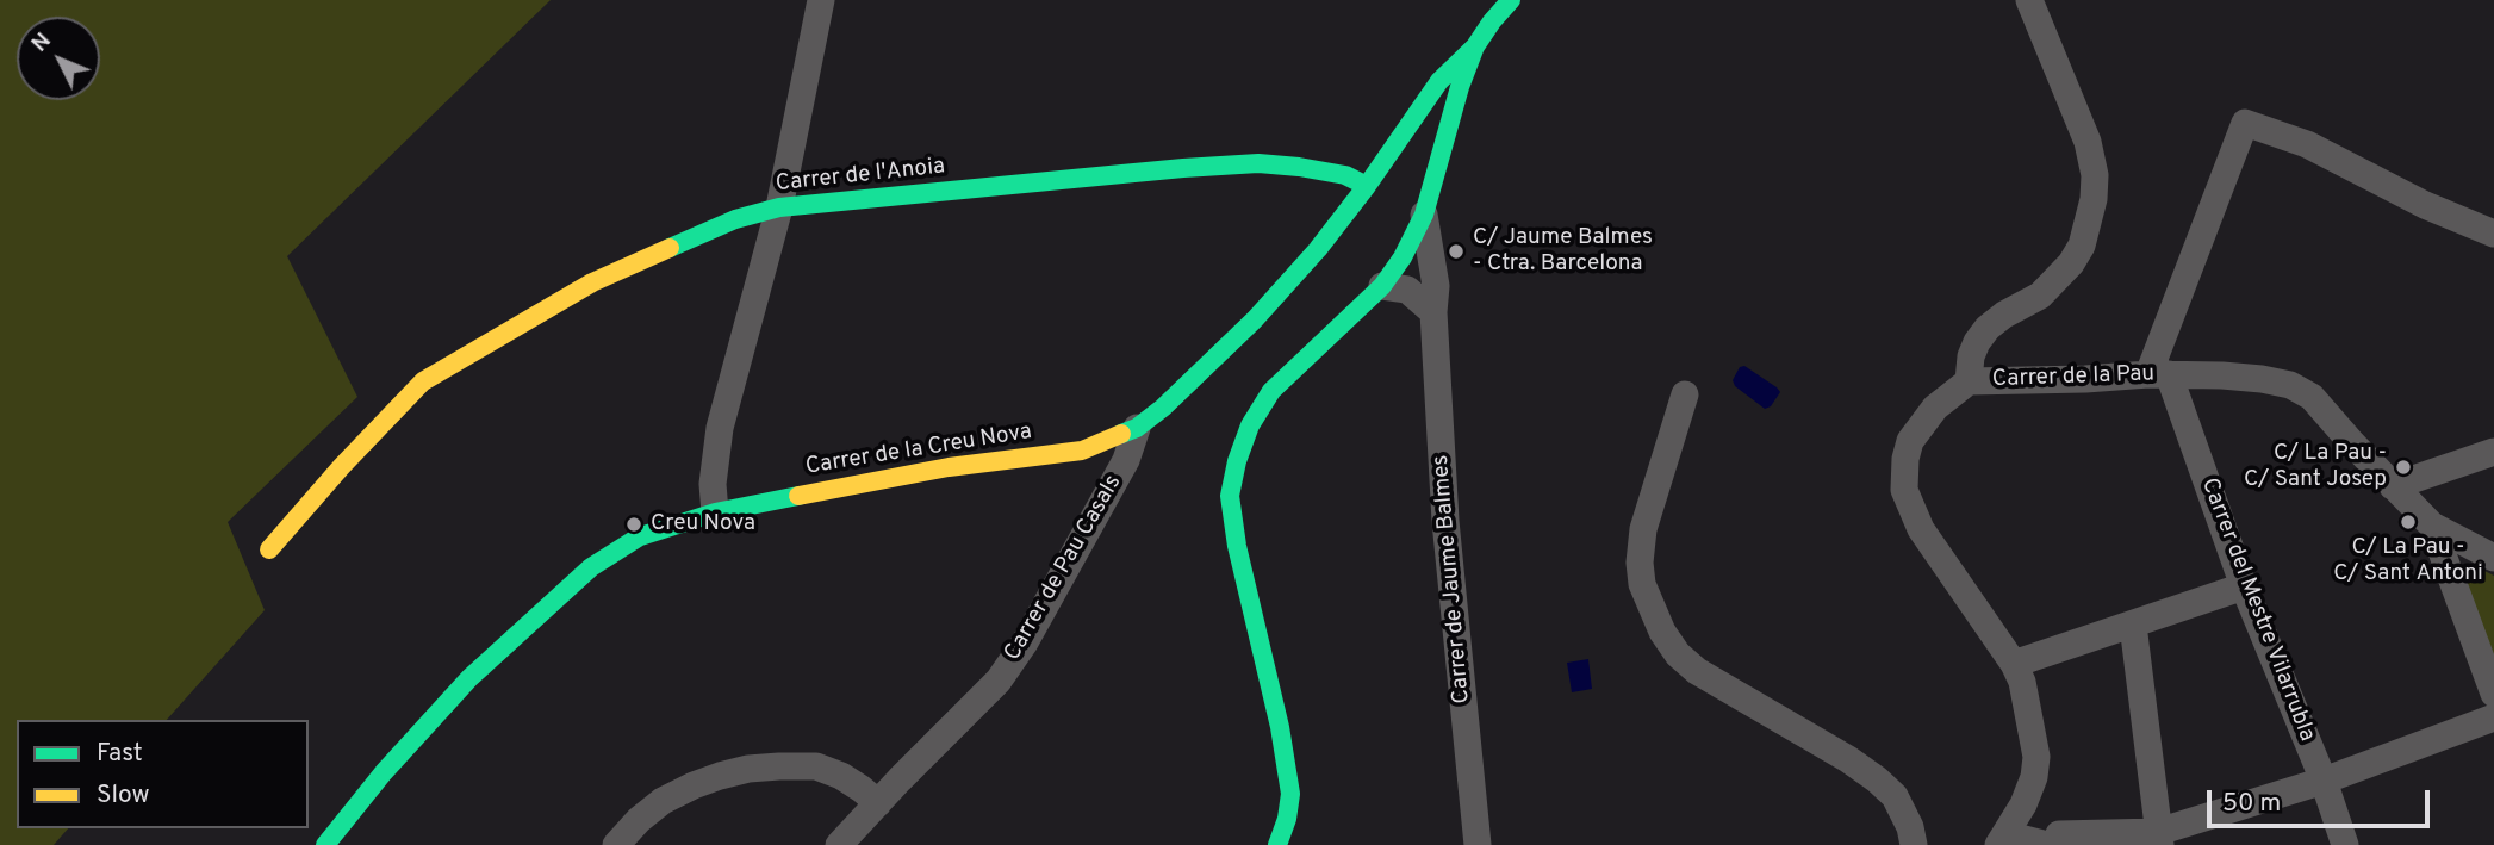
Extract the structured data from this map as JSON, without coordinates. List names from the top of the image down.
{
  "streets": {
    "street": [
      "Carrer de l'Anoia",
      "Carrer de la Pau",
      "Carrer de la Creu Nova",
      "Carrer de Pau Casals",
      "Carrer de Jaume Balmes",
      "Carrer del Mestre Vilarrubla"
    ]
  },
  "crossings": [
    ["Carrer de l'Anoia", "Carrer de la Creu Nova"],
    ["Carrer de la Pau", "Carrer del Mestre Vilarrubla"],
    ["Carrer de la Creu Nova", "Carrer de Pau Casals"]
  ],
  "places": [
    "C/ Jaume Balmes - Ctra. Barcelona",
    "C/ La Pau - C/ Sant Josep",
    "C/ La Pau - C/ Sant Antoni",
    "Creu Nova"
  ],
  "legend": ["Fast", "Slow"],
  "scale_bar": "50 m",
  "north": "top left"
}
